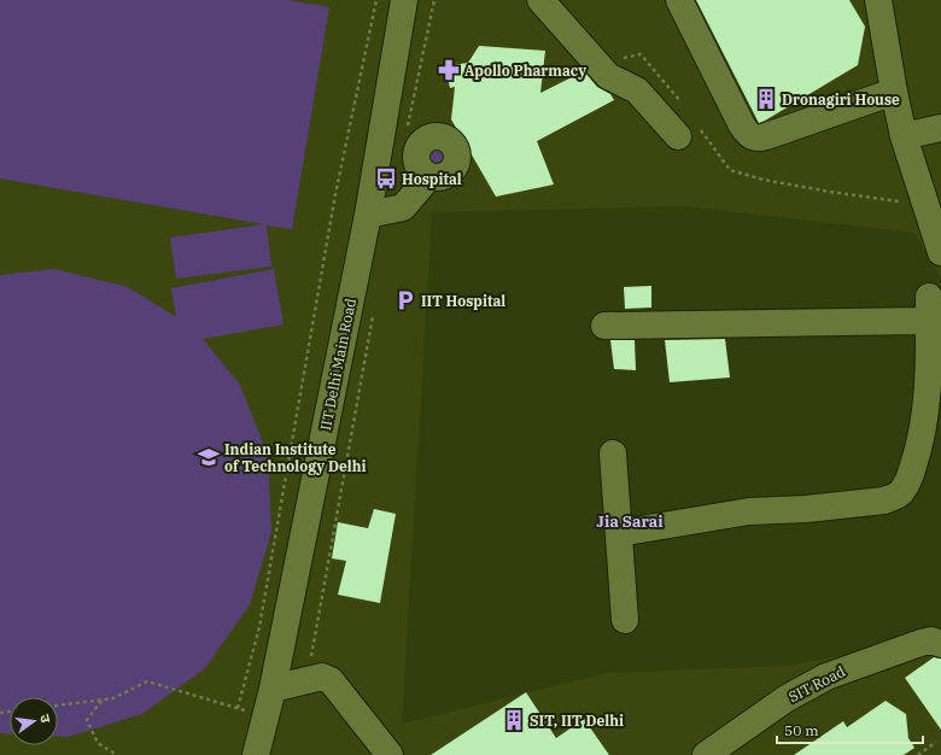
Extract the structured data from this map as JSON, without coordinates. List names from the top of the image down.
{
  "streets": {
    "street": ["IIT Delhi Main Road", "SIT Road"]
  },
  "districts": ["Jia Sarai"],
  "places": {
    "pharmacy": ["Apollo Pharmacy"],
    "building": ["Dronagiri House", "SIT, IIT Delhi"],
    "bus stop": ["Hospital"],
    "parking": ["IIT Hospital"],
    "school or university": ["Indian Institute of Technology Delhi"]
  },
  "scale_bar": "50 m",
  "north": "right"
}
